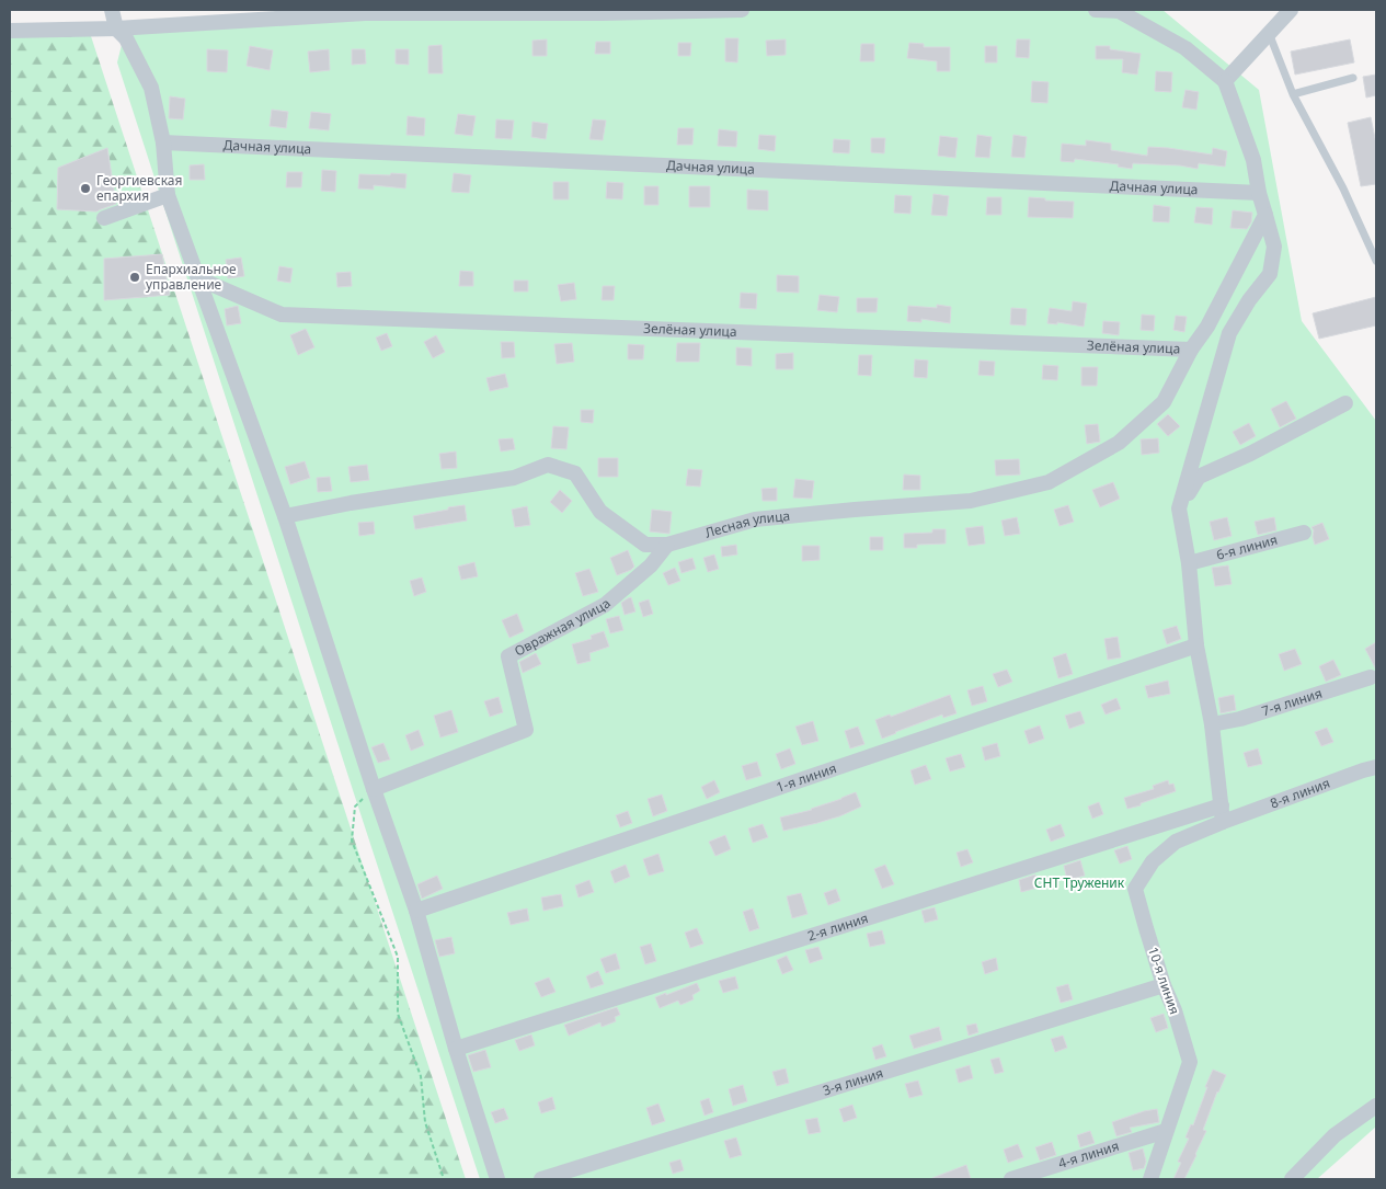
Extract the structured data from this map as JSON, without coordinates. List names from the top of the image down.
{
  "streets": {
    "street": [
      "Дачная улица",
      "Зелёная улица",
      "Лесная улица",
      "6-я линия",
      "Овражная улица",
      "7-я линия",
      "1-я линия",
      "8-я линия",
      "2-я линия",
      "10-я линия",
      "3-я линия",
      "4-я линия"
    ]
  },
  "crossings": [
    ["Зелёная улица", "Лесная улица"],
    ["Лесная улица", "Овражная улица"],
    ["8-я линия", "10-я линия"],
    ["10-я линия", "3-я линия"],
    ["10-я линия", "4-я линия"]
  ],
  "parks": ["СНТ Труженик"],
  "places": ["Георгиевская епархия", "Епархиальное управление"]
}
